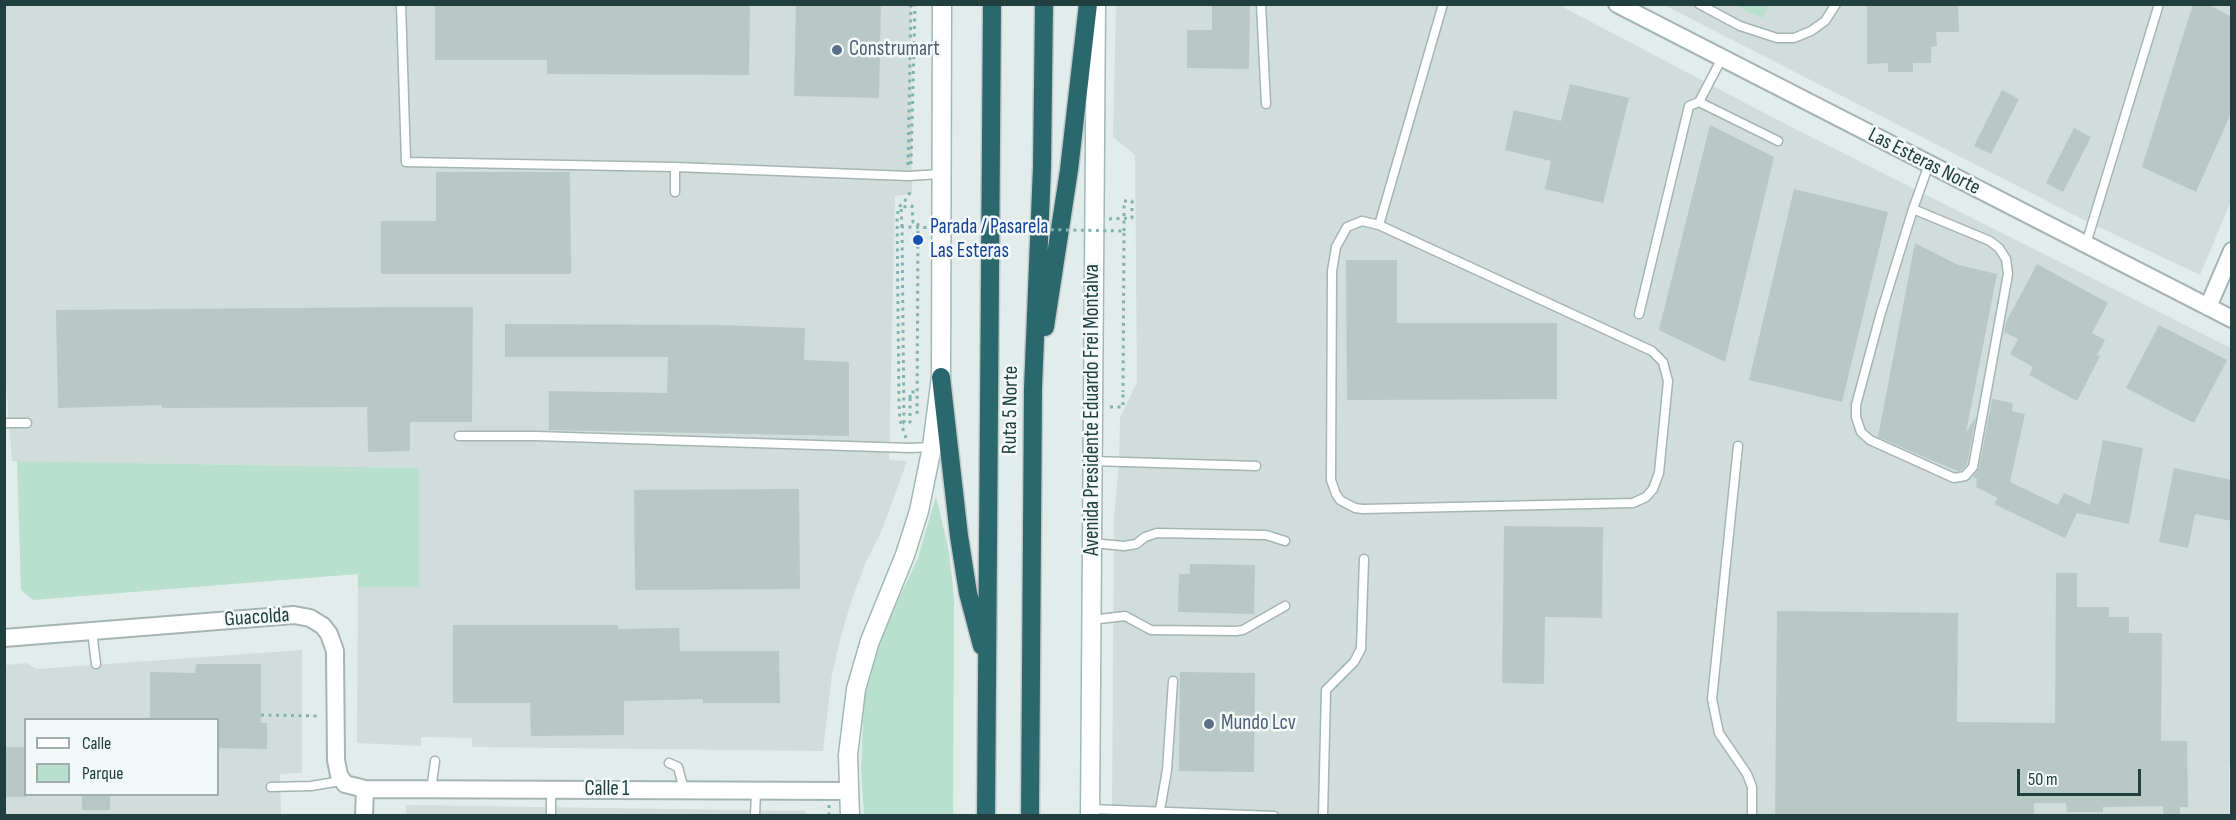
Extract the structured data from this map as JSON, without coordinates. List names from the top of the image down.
{
  "streets": {
    "highway": ["Ruta 5 Norte"],
    "main road": ["Avenida Presidente Eduardo Frei Montalva"],
    "street": ["Las Esteras Norte", "Guacolda", "Calle 1"]
  },
  "places": ["Construmart", "Parada / Pasarela Las Esteras", "Mundo Lcv"],
  "legend": ["Calle", "Parque"],
  "scale_bar": "50 m"
}
